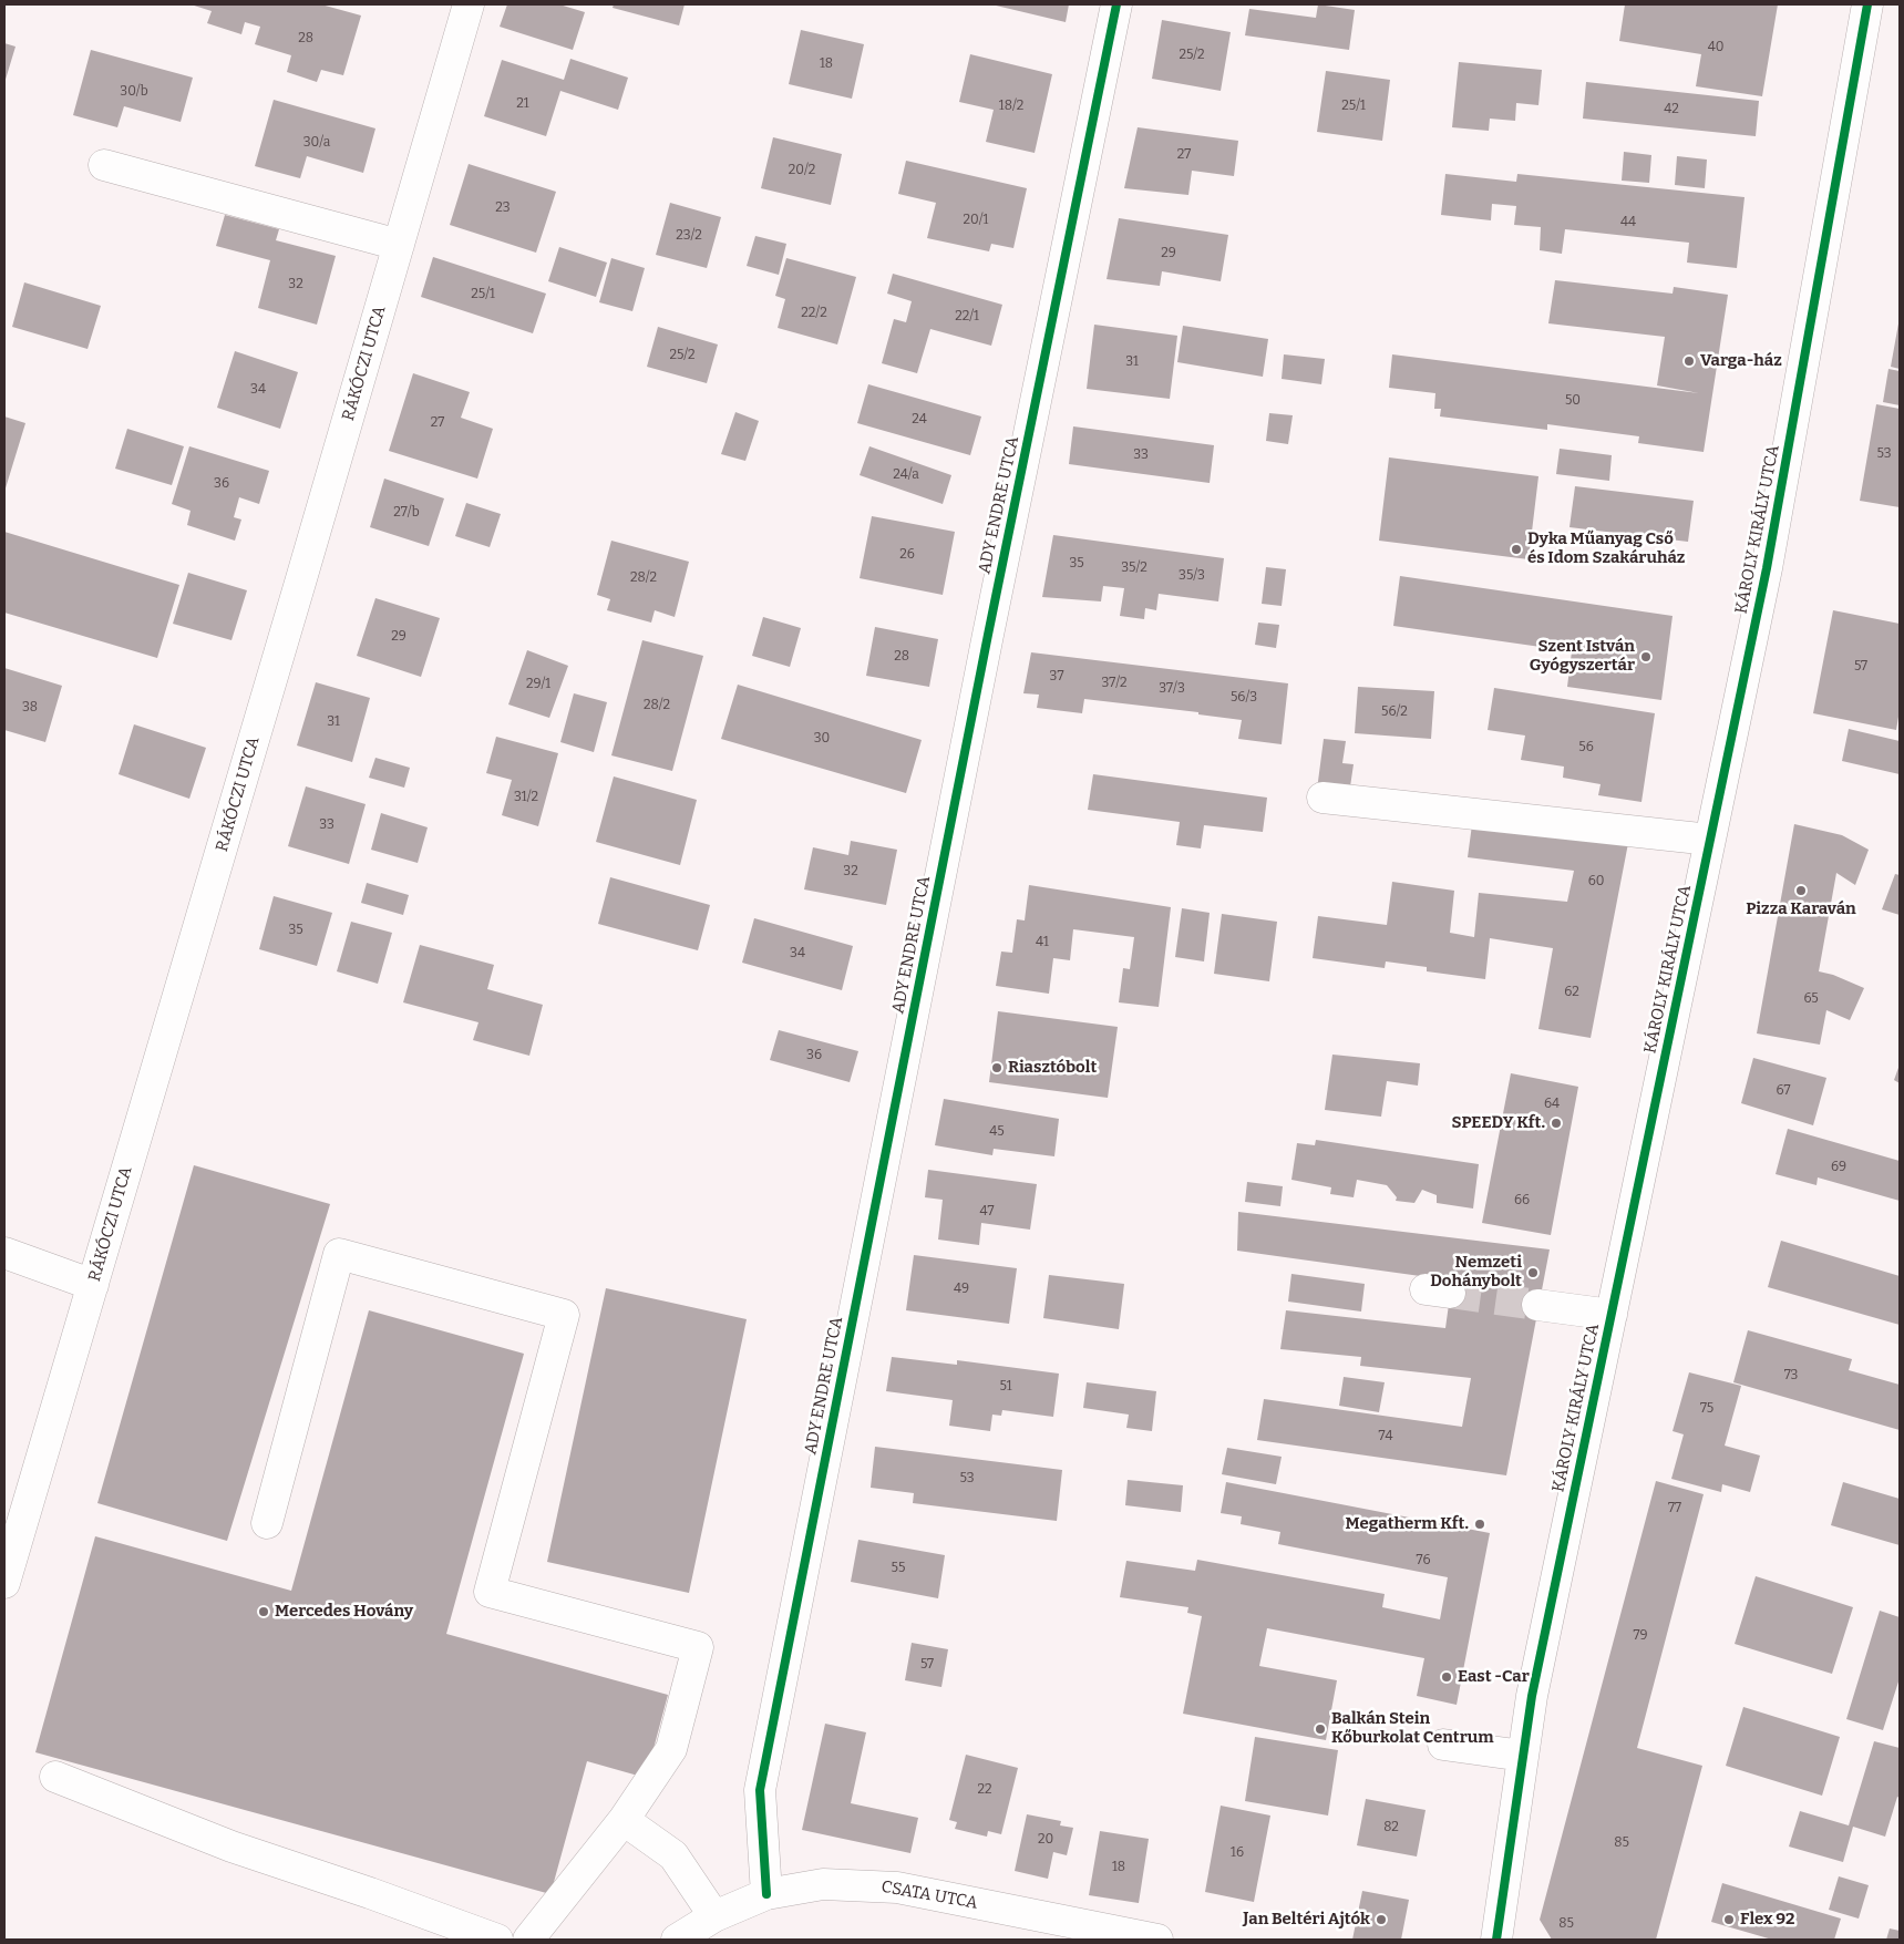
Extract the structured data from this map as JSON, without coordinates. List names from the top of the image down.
{
  "streets": {
    "street": [
      "RÁKÓCZI UTCA",
      "ADY ENDRE UTCA",
      "KÁROLY KIRÁLY UTCA",
      "CSATA UTCA"
    ]
  },
  "crossings": [
    ["ADY ENDRE UTCA", "CSATA UTCA"]
  ],
  "places": [
    "Varga-ház",
    "Dyka Műanyag Cső és Idom Szakáruház",
    "Szent István Gyógyszertár",
    "Pizza Karaván",
    "Riasztóbolt",
    "SPEEDY Kft.",
    "Nemzeti Dohánybolt",
    "Megatherm Kft.",
    "Mercedes Hovány",
    "East -Car",
    "Balkán Stein Kőburkolat Centrum",
    "Jan Beltéri Ajtók",
    "Flex 92"
  ],
  "house_numbers": [
    "28",
    "40",
    "25/2",
    "18",
    "30/b",
    "21",
    "18/2",
    "25/1",
    "42",
    "30/a",
    "27",
    "20/2",
    "23",
    "20/1",
    "44",
    "23/2",
    "29",
    "32",
    "25/1",
    "22/2",
    "22/1",
    "25/2",
    "31",
    "34",
    "50",
    "24",
    "27",
    "53",
    "33",
    "24/a",
    "36",
    "27/b",
    "26",
    "35",
    "35/2",
    "35/3",
    "28/2",
    "29",
    "28",
    "57",
    "37",
    "37/2",
    "29/1",
    "37/3",
    "56/3",
    "28/2",
    "38",
    "56/2",
    "31",
    "30",
    "56",
    "31/2",
    "33",
    "32",
    "60",
    "35",
    "41",
    "34",
    "62",
    "65",
    "36",
    "67",
    "64",
    "45",
    "69",
    "66",
    "47",
    "49",
    "73",
    "51",
    "75",
    "74",
    "53",
    "77",
    "76",
    "55",
    "79",
    "57",
    "22",
    "82",
    "20",
    "85",
    "16",
    "18",
    "85"
  ]
}
